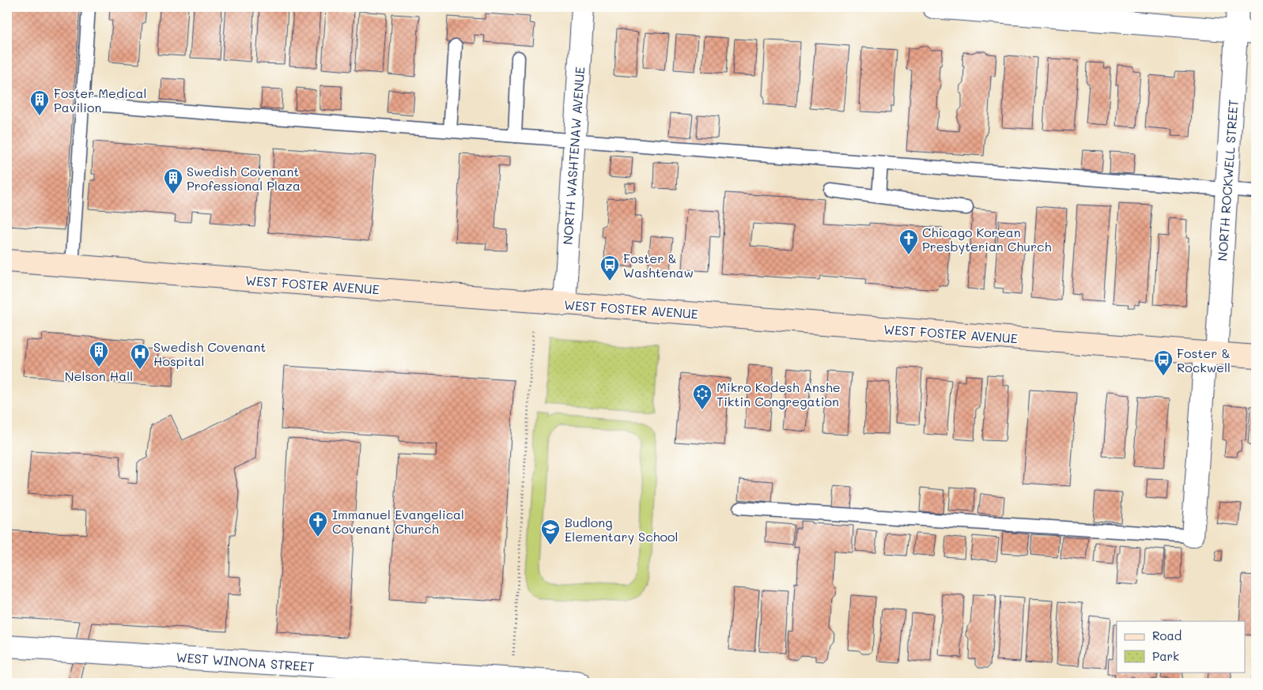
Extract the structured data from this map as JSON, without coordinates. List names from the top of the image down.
{
  "streets": {
    "main road": ["WEST FOSTER AVENUE"],
    "street": ["NORTH WASHTENAW AVENUE", "NORTH ROCKWELL STREET", "WEST WINONA STREET"]
  },
  "crossings": [
    ["NORTH WASHTENAW AVENUE", "WEST FOSTER AVENUE"],
    ["NORTH ROCKWELL STREET", "WEST FOSTER AVENUE"]
  ],
  "places": {
    "building": ["Foster Medical Pavilion", "Swedish Covenant Professional Plaza", "Nelson Hall"],
    "church": ["Chicago Korean Presbyterian Church", "Immanuel Evangelical Covenant Church"],
    "bus stop": ["Foster & Washtenaw", "Foster & Rockwell"],
    "hospital": ["Swedish Covenant Hospital"],
    "synagogue": ["Mikro Kodesh Anshe Tiktin Congregation"],
    "school or university": ["Budlong Elementary School"]
  },
  "legend": ["Road", "Park"]
}
